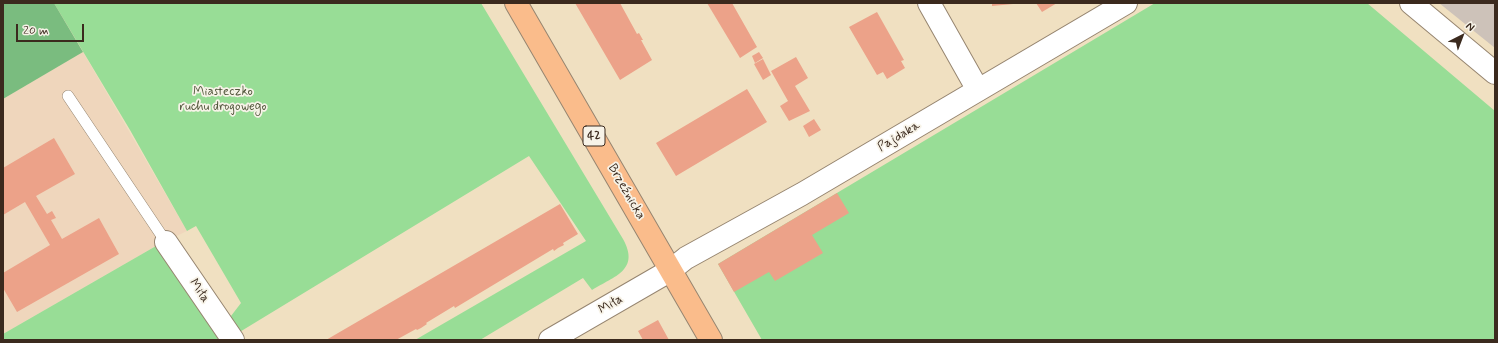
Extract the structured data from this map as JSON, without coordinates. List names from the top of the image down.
{
  "streets": {
    "main road": ["42", "Brzeźnicka"],
    "street": ["Pajdaka", "Miła"]
  },
  "crossings": [
    ["Pajdaka", "Brzeźnicka"],
    ["Pajdaka", "Miła"],
    ["Brzeźnicka", "Miła"]
  ],
  "parks": ["Miasteczko ruchu drogowego"],
  "scale_bar": "20 m",
  "north": "top right"
}
